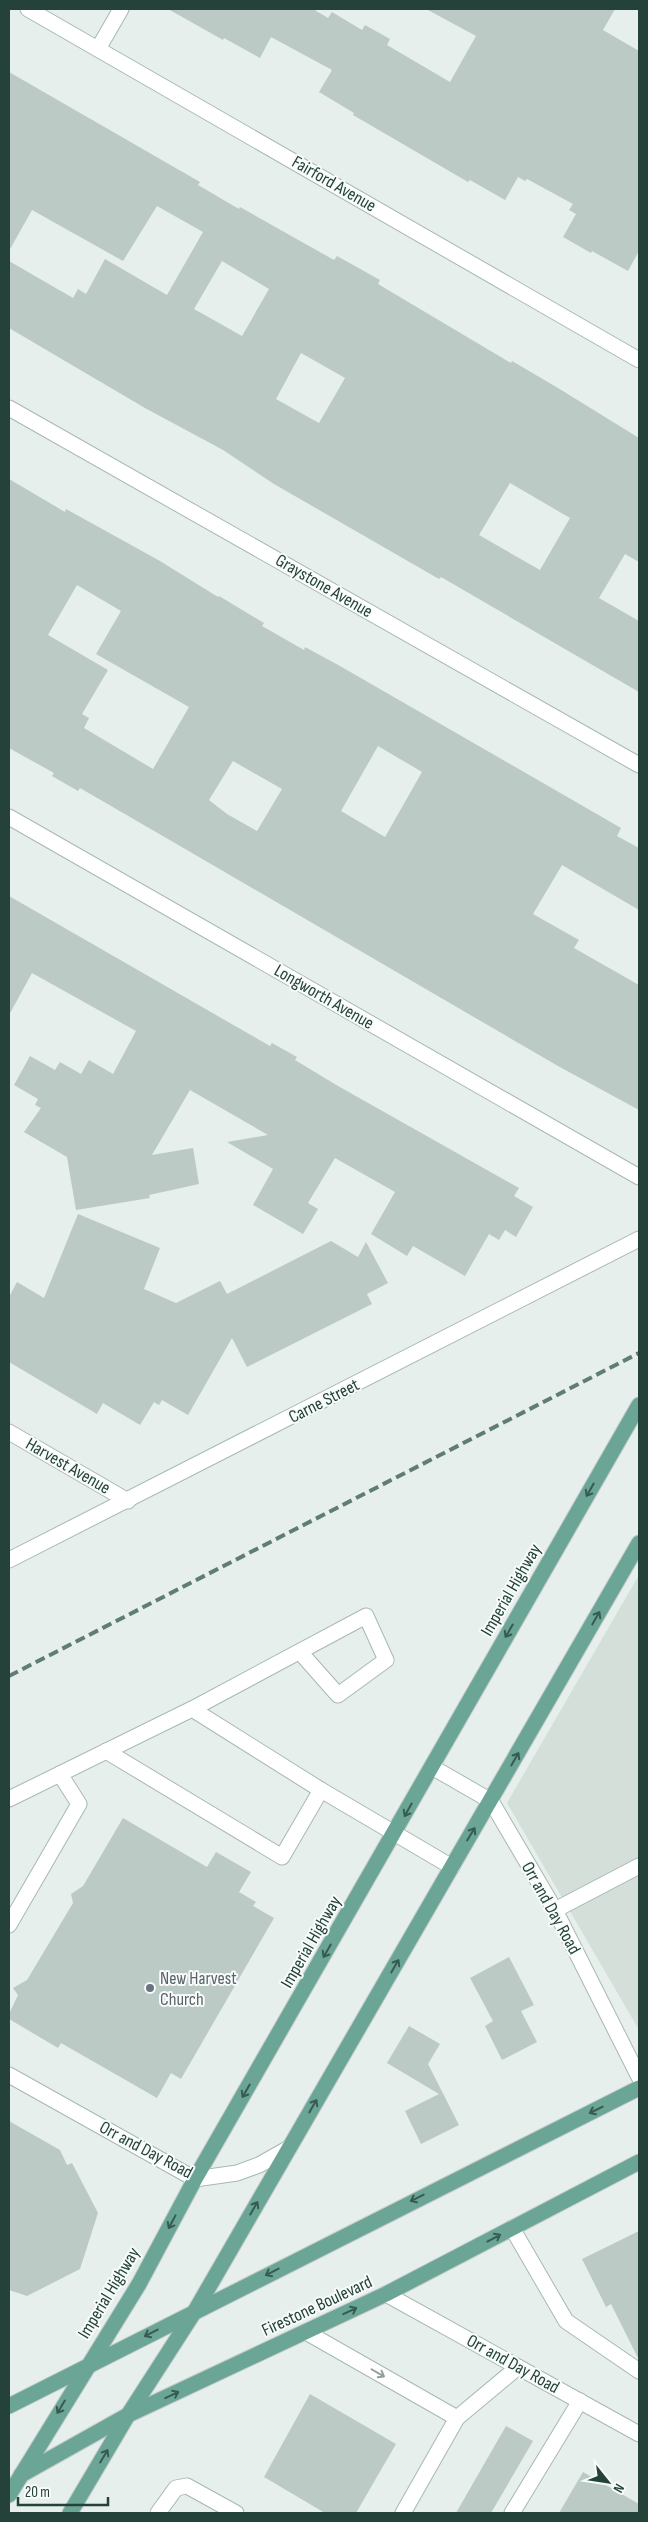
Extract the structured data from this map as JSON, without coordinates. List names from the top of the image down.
{
  "streets": {
    "main road": ["Imperial Highway", "Firestone Boulevard"],
    "street": [
      "Fairford Avenue",
      "Graystone Avenue",
      "Longworth Avenue",
      "Carne Street",
      "Harvest Avenue",
      "Orr and Day Road"
    ]
  },
  "crossings": [
    ["Carne Street", "Harvest Avenue"],
    ["Imperial Highway", "Orr and Day Road"],
    ["Imperial Highway", "Firestone Boulevard"],
    ["Orr and Day Road", "Firestone Boulevard"]
  ],
  "places": ["New Harvest Church"],
  "scale_bar": "20 m",
  "north": "bottom right"
}
